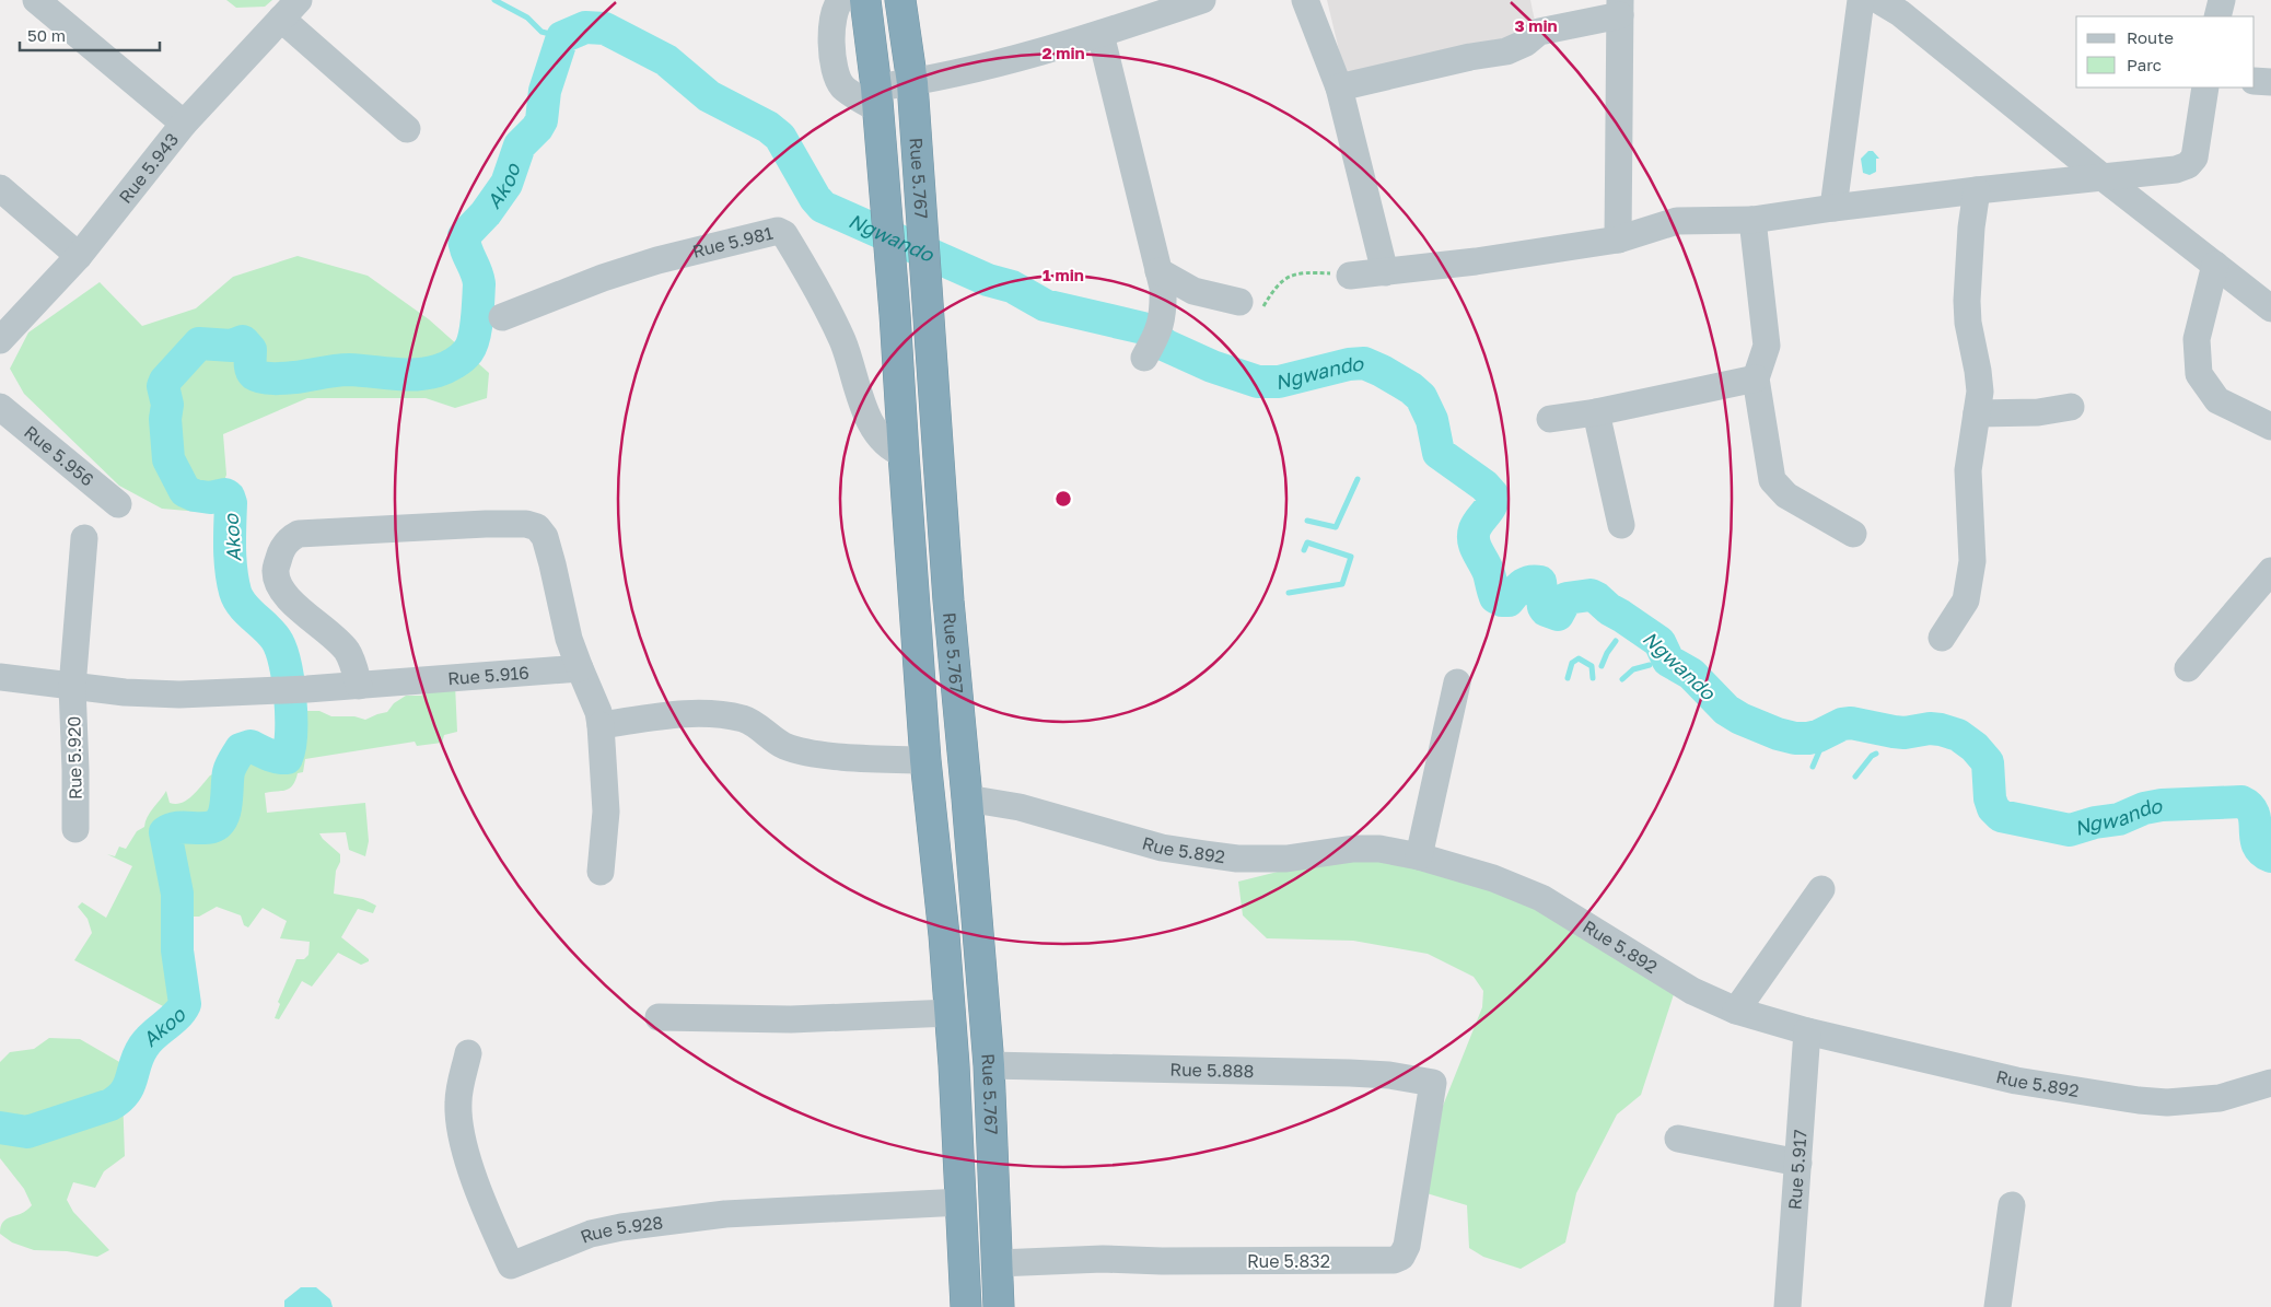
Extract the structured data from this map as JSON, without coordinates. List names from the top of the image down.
{
  "streets": {
    "highway": ["Rue 5.767"],
    "street": [
      "Rue 5.943",
      "Rue 5.981",
      "Rue 5.956",
      "Rue 5.916",
      "Rue 5.920",
      "Rue 5.892",
      "Rue 5.888",
      "Rue 5.917",
      "Rue 5.928",
      "Rue 5.832"
    ]
  },
  "crossings": [
    ["Rue 5.767", "Rue 5.892"],
    ["Rue 5.767", "Rue 5.888"],
    ["Rue 5.767", "Rue 5.832"],
    ["Rue 5.916", "Rue 5.920"],
    ["Rue 5.892", "Rue 5.917"],
    ["Rue 5.888", "Rue 5.832"]
  ],
  "water": ["Akoo", "Ngwando"],
  "legend": ["Route", "Parc"],
  "scale_bar": "50 m",
  "rings": ["3 min", "2 min", "1 min"]
}
